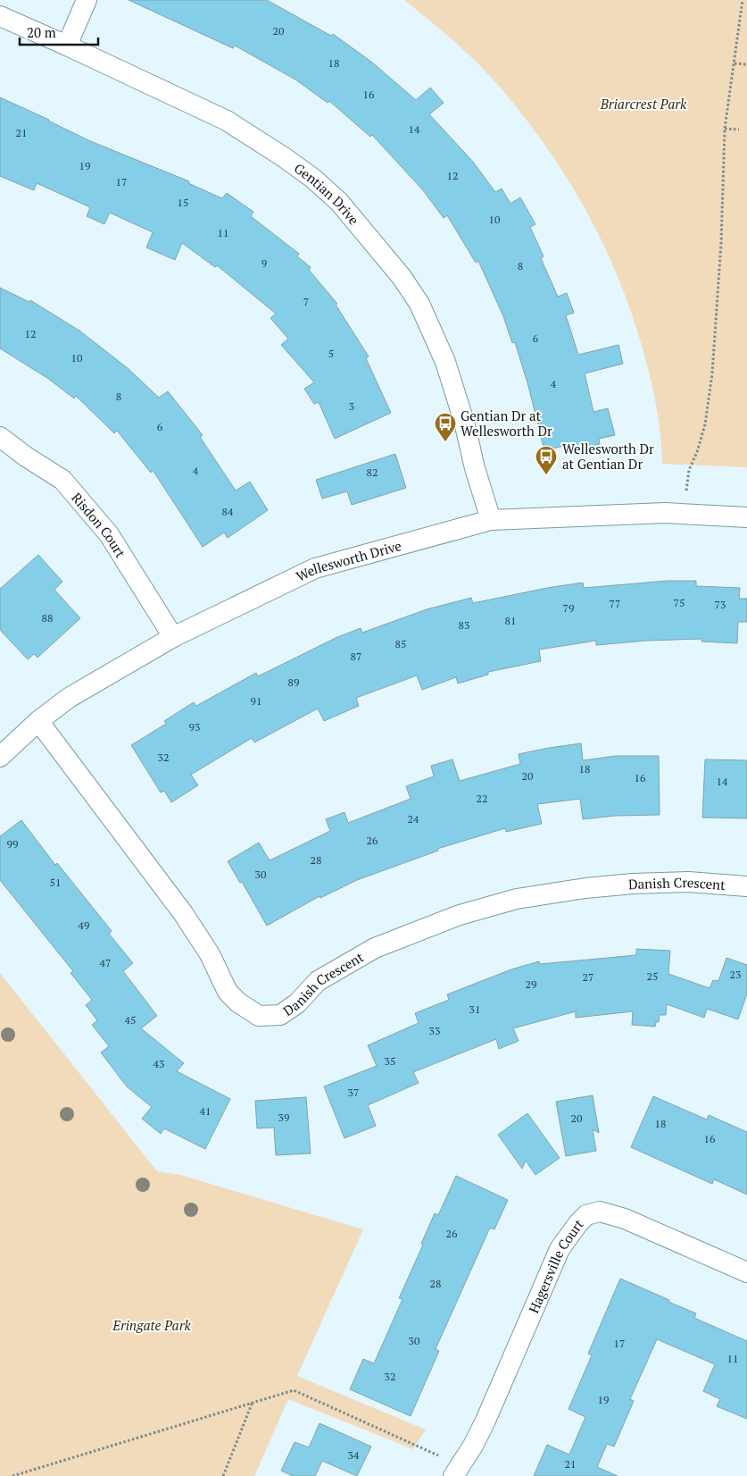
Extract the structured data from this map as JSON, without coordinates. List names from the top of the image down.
{
  "streets": {
    "street": [
      "Gentian Drive",
      "Risdon Court",
      "Wellesworth Drive",
      "Danish Crescent",
      "Hagersville Court"
    ]
  },
  "crossings": [
    ["Gentian Drive", "Wellesworth Drive"],
    ["Risdon Court", "Wellesworth Drive"],
    ["Wellesworth Drive", "Danish Crescent"]
  ],
  "parks": ["Briarcrest Park", "Eringate Park"],
  "places": {
    "bus stop": ["Gentian Dr at Wellesworth Dr", "Wellesworth Dr at Gentian Dr"]
  },
  "house_numbers": [
    "20",
    "18",
    "16",
    "14",
    "21",
    "19",
    "12",
    "17",
    "15",
    "10",
    "11",
    "9",
    "8",
    "7",
    "12",
    "6",
    "5",
    "10",
    "4",
    "8",
    "3",
    "6",
    "4",
    "82",
    "84",
    "75",
    "77",
    "73",
    "79",
    "88",
    "81",
    "83",
    "85",
    "87",
    "89",
    "91",
    "93",
    "32",
    "18",
    "20",
    "16",
    "14",
    "22",
    "24",
    "26",
    "99",
    "28",
    "30",
    "51",
    "49",
    "47",
    "23",
    "25",
    "27",
    "29",
    "31",
    "45",
    "33",
    "35",
    "43",
    "37",
    "41",
    "39",
    "20",
    "18",
    "16",
    "26",
    "28",
    "30",
    "17",
    "11",
    "32",
    "19",
    "34",
    "21"
  ],
  "scale_bar": "20 m"
}
